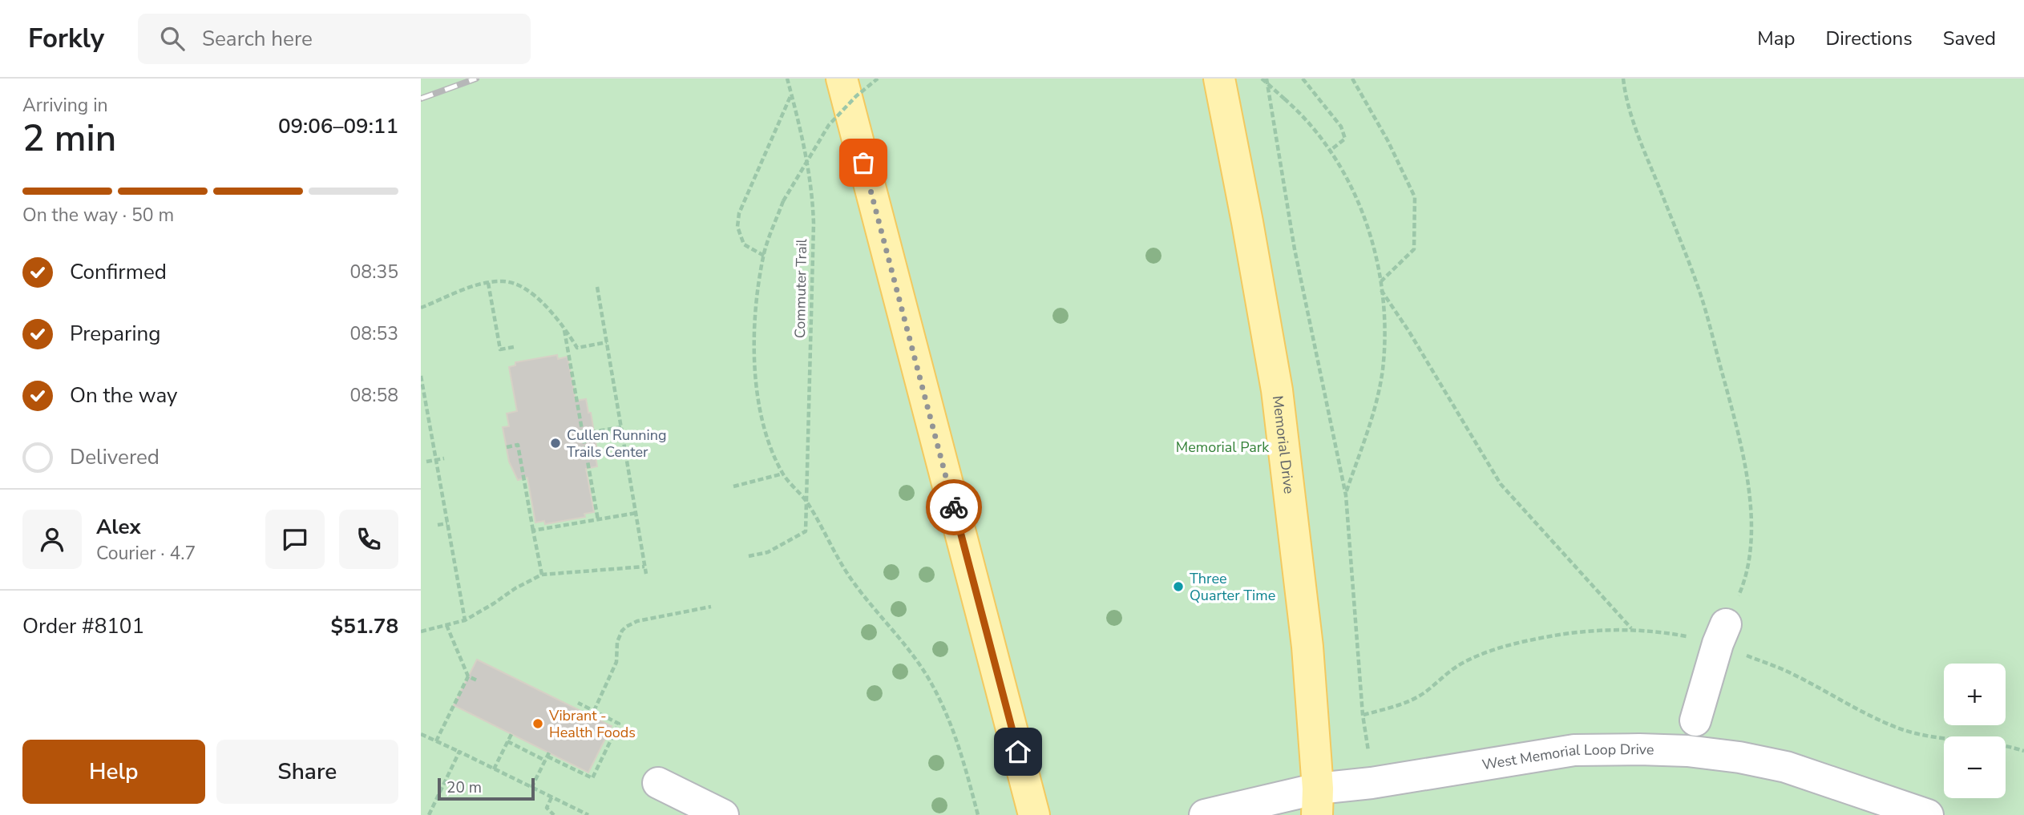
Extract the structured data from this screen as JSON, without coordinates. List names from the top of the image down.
{
  "streets": {
    "main road": ["Memorial Drive"],
    "street": ["West Memorial Loop Drive"],
    "path": ["Commuter Trail"]
  },
  "crossings": [
    ["Memorial Drive", "West Memorial Loop Drive"]
  ],
  "parks": ["Memorial Park"],
  "places": ["Cullen Running Trails Center", "Three Quarter Time", "Vibrant - Health Foods"],
  "scale_bar": "20 m",
  "page": {
    "header": "Forkly",
    "search": "Search here",
    "nav": ["Map", "Directions", "Saved"],
    "heading": ["2 min", "Arriving in", "09:06–09:11"],
    "panel": [
      "Alex",
      "Courier · 4.7",
      "Order #8101",
      "$51.78"
    ],
    "bar": "On the way · 50 m",
    "list": [
      ["Confirmed", "08:35"],
      ["Preparing", "08:53"],
      ["On the way", "08:58"],
      "Delivered"
    ],
    "map_buttons": ["+", "−"],
    "buttons": ["Help", "Share"],
    "scale": "20 m"
  }
}
